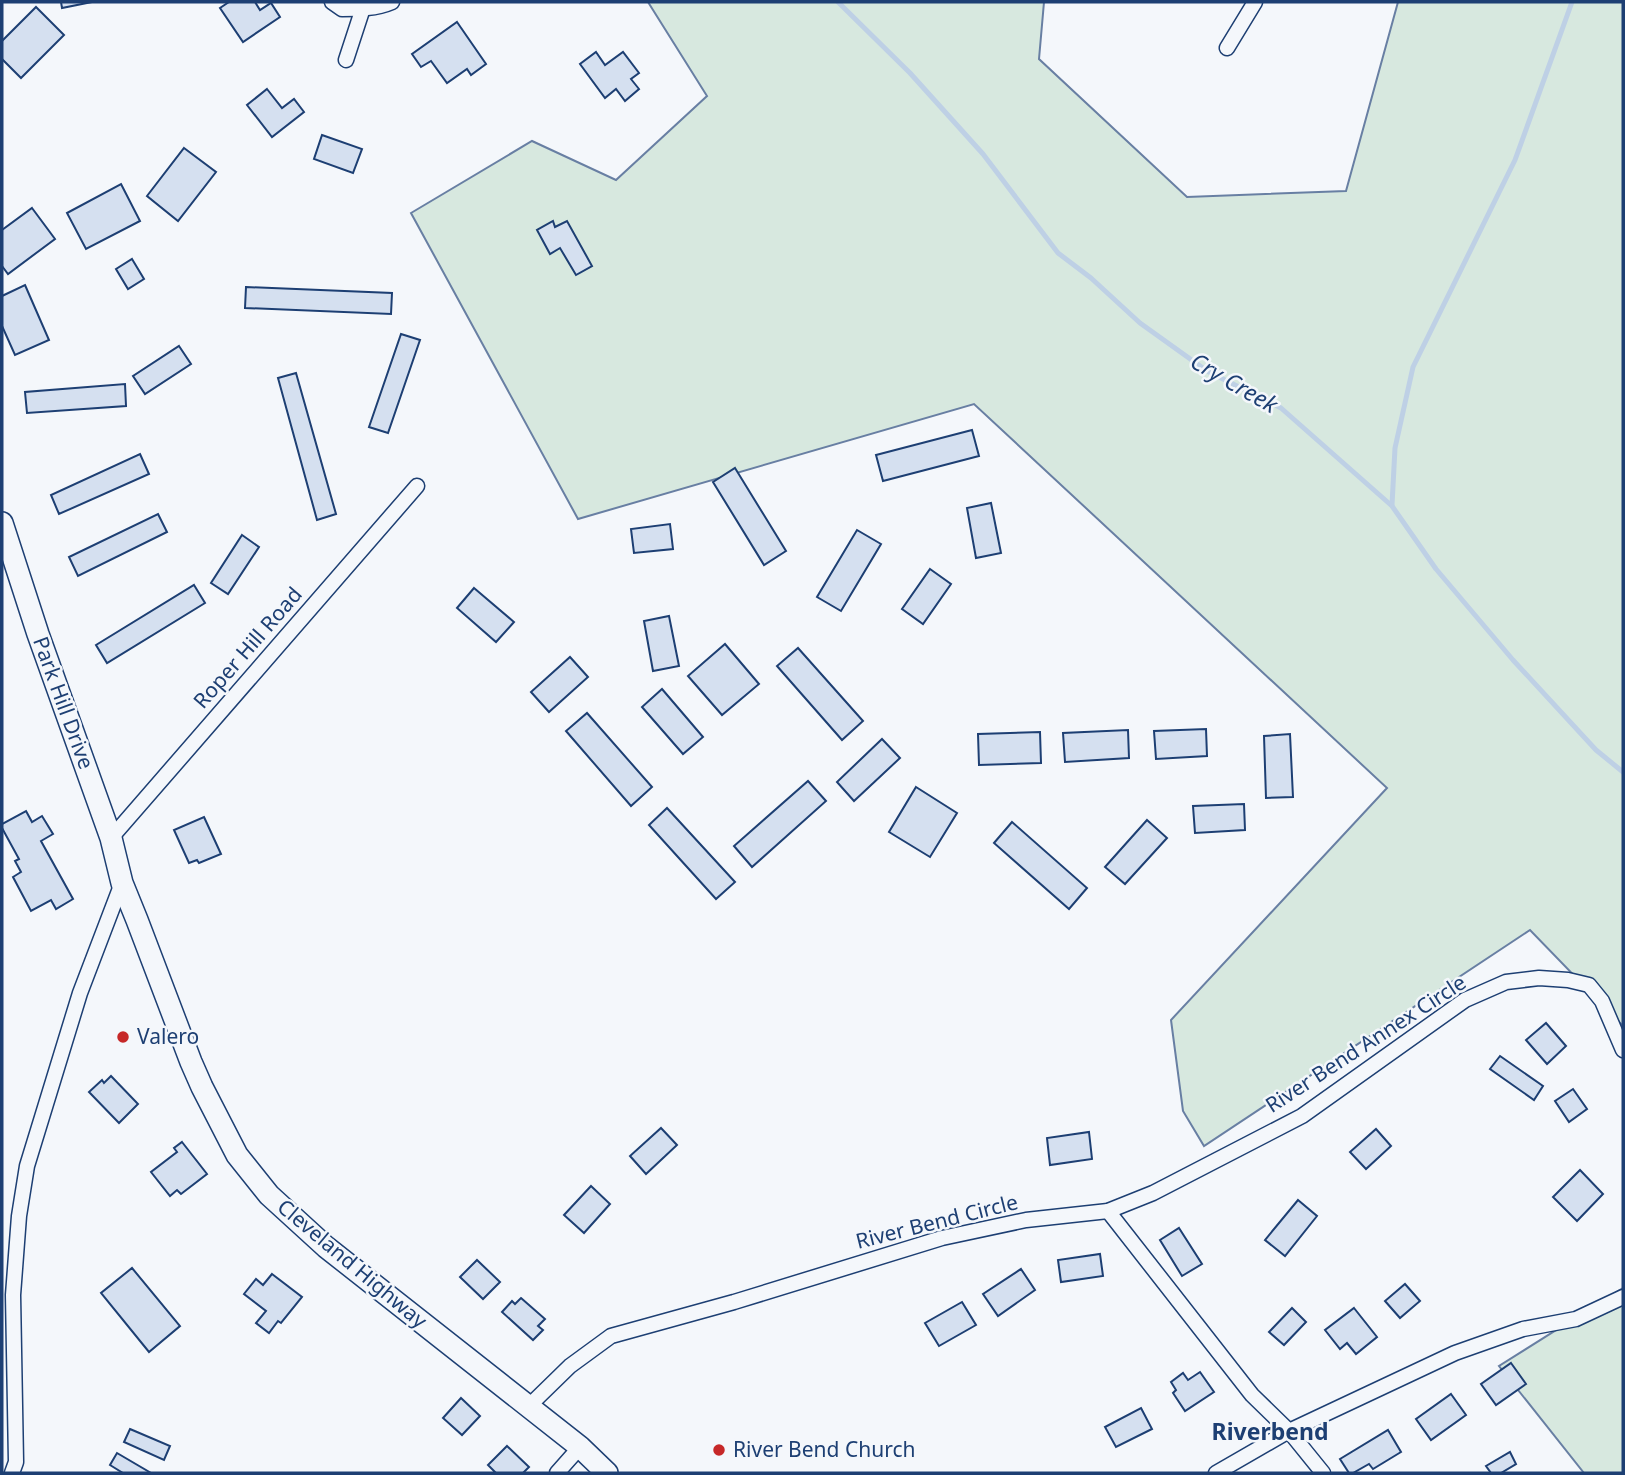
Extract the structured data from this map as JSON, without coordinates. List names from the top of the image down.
{
  "streets": {
    "main road": ["Park Hill Drive", "Cleveland Highway"],
    "street": ["Roper Hill Road", "River Bend Annex Circle", "River Bend Circle"]
  },
  "crossings": [
    ["Roper Hill Road", "Park Hill Drive"],
    ["Park Hill Drive", "Cleveland Highway"],
    ["River Bend Annex Circle", "River Bend Circle"],
    ["River Bend Circle", "Cleveland Highway"]
  ],
  "districts": ["Riverbend"],
  "water": ["Cry Creek"],
  "places": ["Valero", "River Bend Church"]
}
